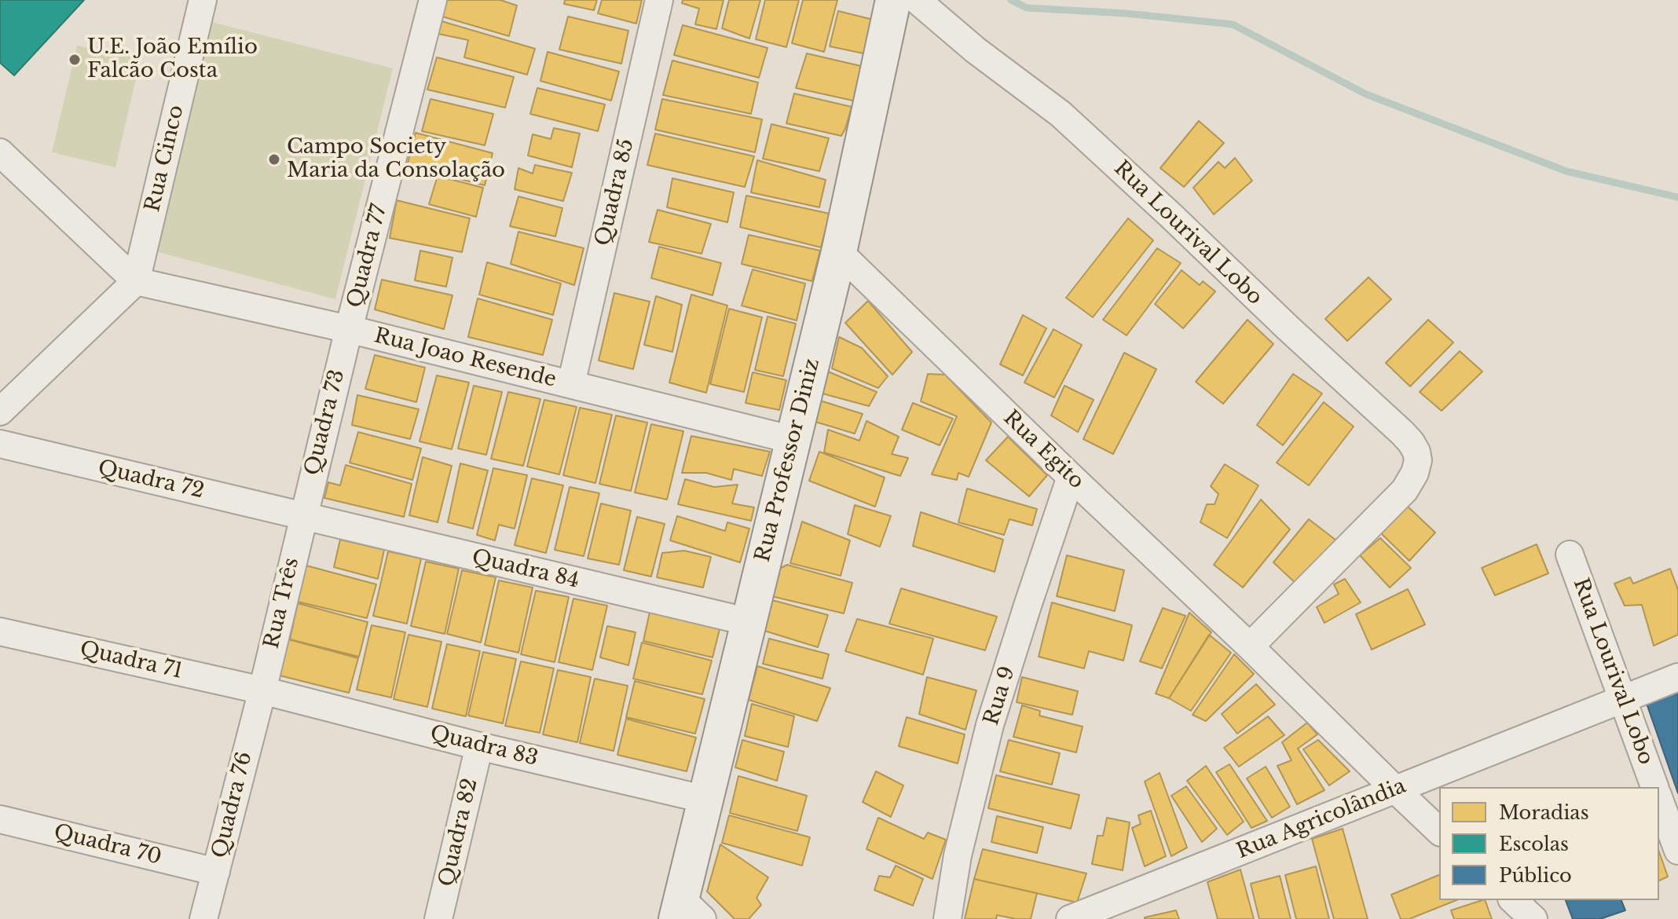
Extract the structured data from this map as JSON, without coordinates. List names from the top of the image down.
{
  "streets": {
    "street": [
      "Rua Cinco",
      "Quadra 85",
      "Rua Lourival Lobo",
      "Quadra 77",
      "Rua Joao Resende",
      "Quadra 73",
      "Rua Egito",
      "Rua Professor Diniz",
      "Quadra 72",
      "Quadra 84",
      "Rua Três",
      "Quadra 71",
      "Rua 9",
      "Quadra 83",
      "Quadra 76",
      "Rua Agricolândia",
      "Quadra 82",
      "Quadra 70"
    ]
  },
  "crossings": [
    ["Rua Cinco", "Rua Joao Resende"],
    ["Quadra 85", "Rua Joao Resende"],
    ["Rua Lourival Lobo", "Rua Egito"],
    ["Rua Lourival Lobo", "Rua Agricolândia"],
    ["Quadra 77", "Rua Joao Resende"],
    ["Quadra 77", "Quadra 73"],
    ["Rua Joao Resende", "Quadra 73"],
    ["Rua Joao Resende", "Rua Professor Diniz"],
    ["Quadra 73", "Quadra 72"],
    ["Quadra 73", "Quadra 84"],
    ["Quadra 73", "Rua Três"],
    ["Rua Egito", "Rua Professor Diniz"],
    ["Rua Egito", "Rua 9"],
    ["Rua Egito", "Rua Agricolândia"],
    ["Rua Professor Diniz", "Quadra 84"],
    ["Rua Professor Diniz", "Quadra 83"],
    ["Quadra 72", "Quadra 84"],
    ["Quadra 72", "Rua Três"],
    ["Quadra 84", "Rua Três"],
    ["Rua Três", "Quadra 71"],
    ["Rua Três", "Quadra 83"],
    ["Rua Três", "Quadra 76"],
    ["Quadra 71", "Quadra 83"],
    ["Quadra 71", "Quadra 76"],
    ["Quadra 83", "Quadra 76"],
    ["Quadra 83", "Quadra 82"],
    ["Quadra 76", "Quadra 70"]
  ],
  "places": ["U.E. João Emílio Falcão Costa", "Campo Society Maria da Consolação"],
  "legend": ["Moradias", "Escolas", "Público"]
}
